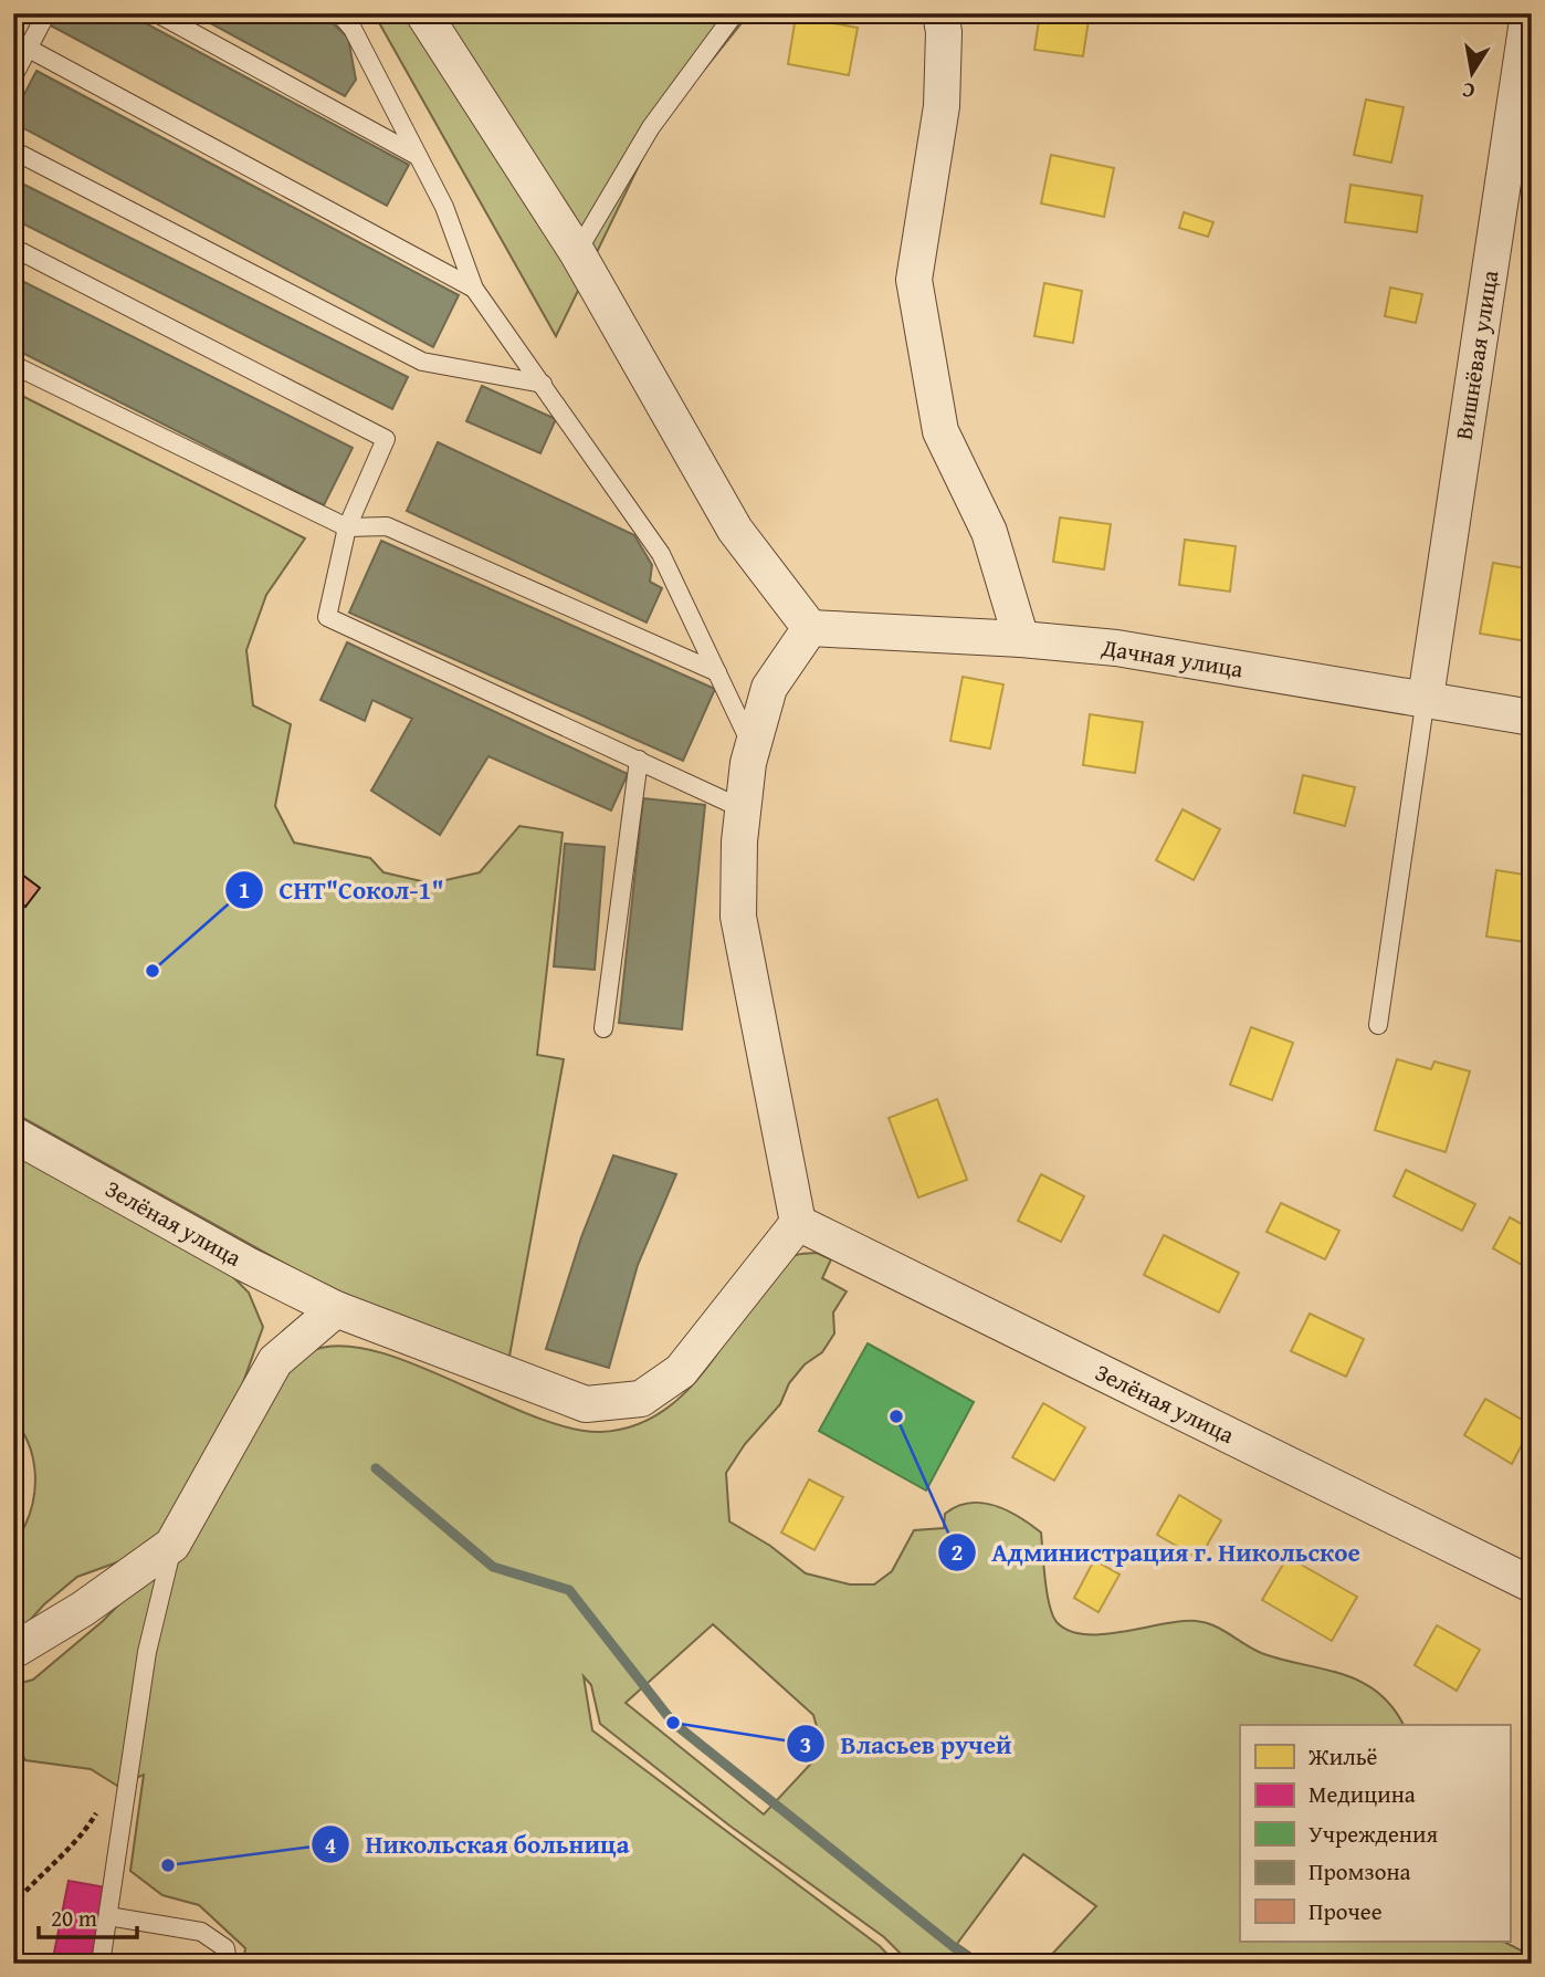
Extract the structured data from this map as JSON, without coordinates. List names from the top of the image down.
{
  "streets": {
    "street": ["Вишнёвая улица", "Дачная улица", "Зелёная улица"]
  },
  "crossings": [
    ["Вишнёвая улица", "Дачная улица"]
  ],
  "places": [
    "СНТ\"Сокол-1\"",
    "Администрация г. Никольское",
    "Власьев ручей",
    "Никольская больница"
  ],
  "legend": [
    "Жильё",
    "Медицина",
    "Учреждения",
    "Промзона",
    "Прочее"
  ],
  "scale_bar": "20 m",
  "north": "bottom"
}
